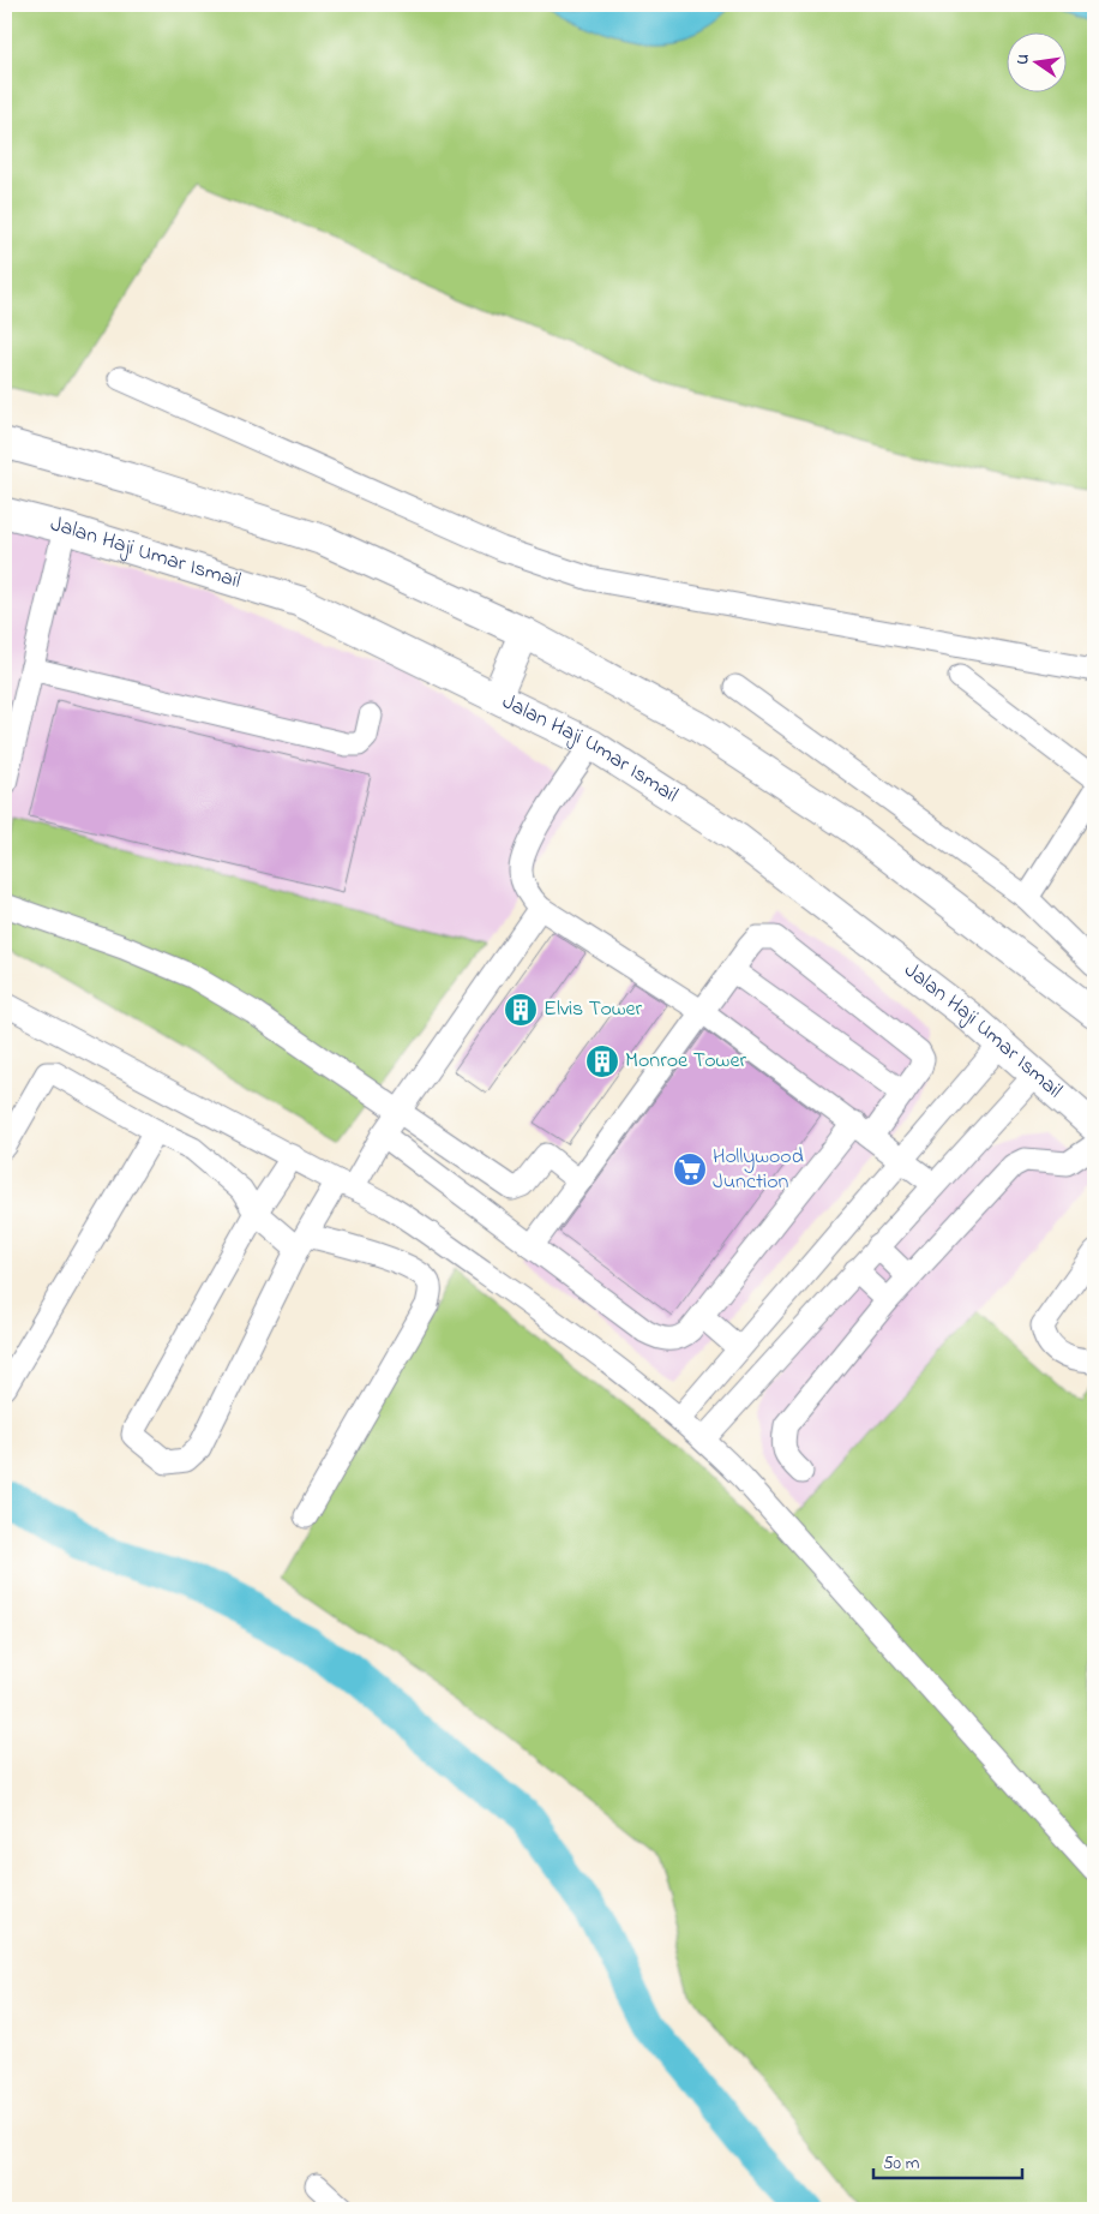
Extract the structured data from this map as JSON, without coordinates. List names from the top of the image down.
{
  "streets": {
    "main road": ["Jalan Haji Umar Ismail"]
  },
  "places": {
    "building": ["Elvis Tower", "Monroe Tower"],
    "supermarket": ["Hollywood Junction"]
  },
  "scale_bar": "50 m",
  "north": "left"
}
